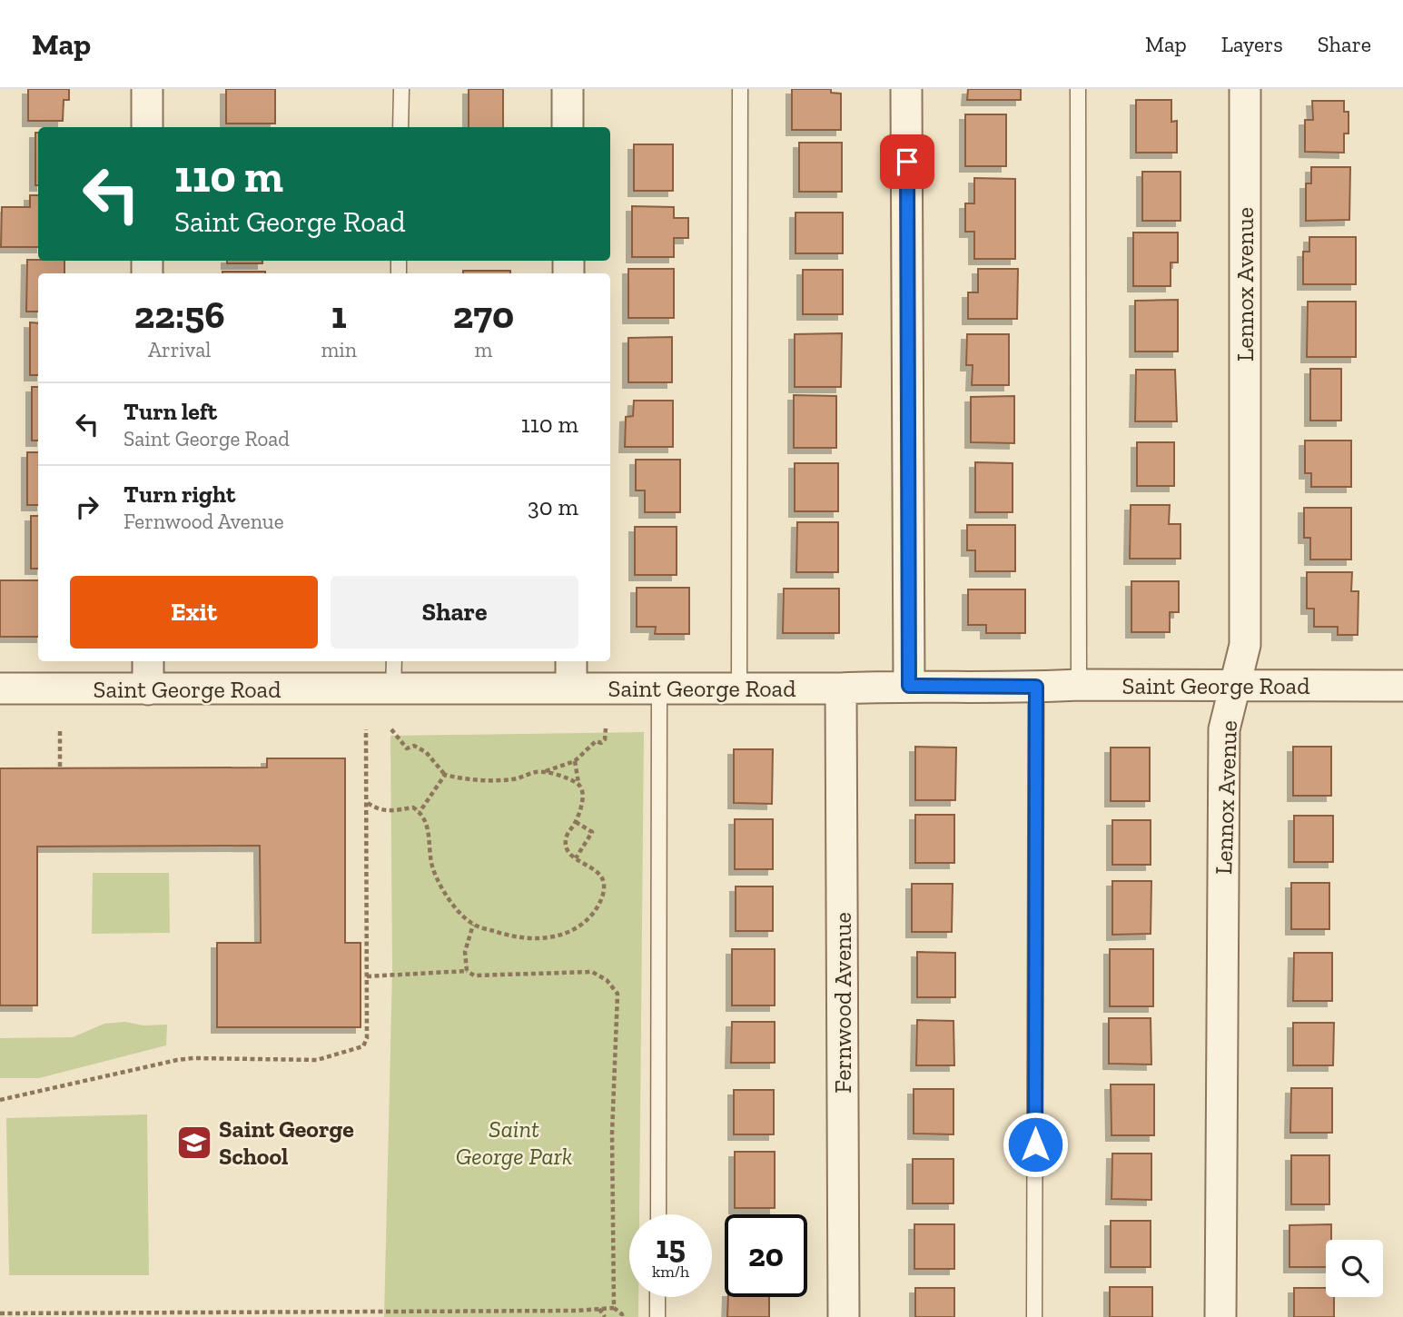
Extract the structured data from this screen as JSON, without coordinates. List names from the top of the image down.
{
  "streets": {
    "street": ["Lennox Avenue", "Saint George Road", "Fernwood Avenue"]
  },
  "crossings": [
    ["Lennox Avenue", "Saint George Road"],
    ["Saint George Road", "Fernwood Avenue"]
  ],
  "parks": ["Saint George Park"],
  "places": {
    "school or university": ["Saint George School"]
  },
  "page": {
    "header": "Map",
    "nav": ["Map", "Layers", "Share"],
    "turn": ["110 m", "Saint George Road"],
    "eta": [
      "22:56",
      "Arrival",
      "1",
      "min",
      "270",
      "m"
    ],
    "list": [
      {
        "name": "Turn left",
        "note": "Saint George Road",
        "value": "110 m"
      },
      {
        "name": "Turn right",
        "note": "Fernwood Avenue",
        "value": "30 m"
      }
    ],
    "buttons": ["Exit", "Share"],
    "speed": "15 km/h",
    "limit": "20"
  }
}
